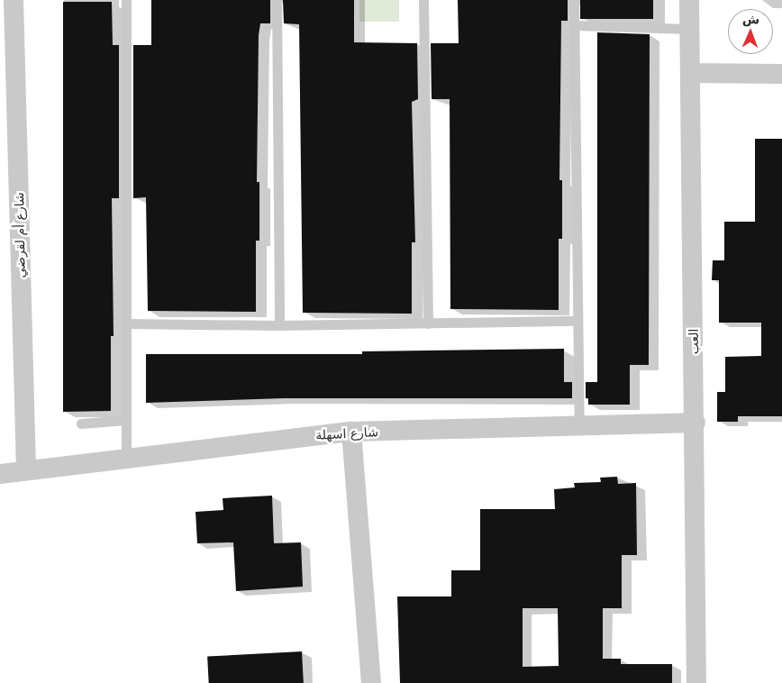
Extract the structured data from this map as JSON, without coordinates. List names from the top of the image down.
{
  "streets": {
    "street": ["شارع أم لقرضي", "العب", "شارع اسهلة"]
  },
  "crossings": [
    ["شارع أم لقرضي", "شارع اسهلة"],
    ["العب", "شارع اسهلة"]
  ],
  "north": "top"
}
